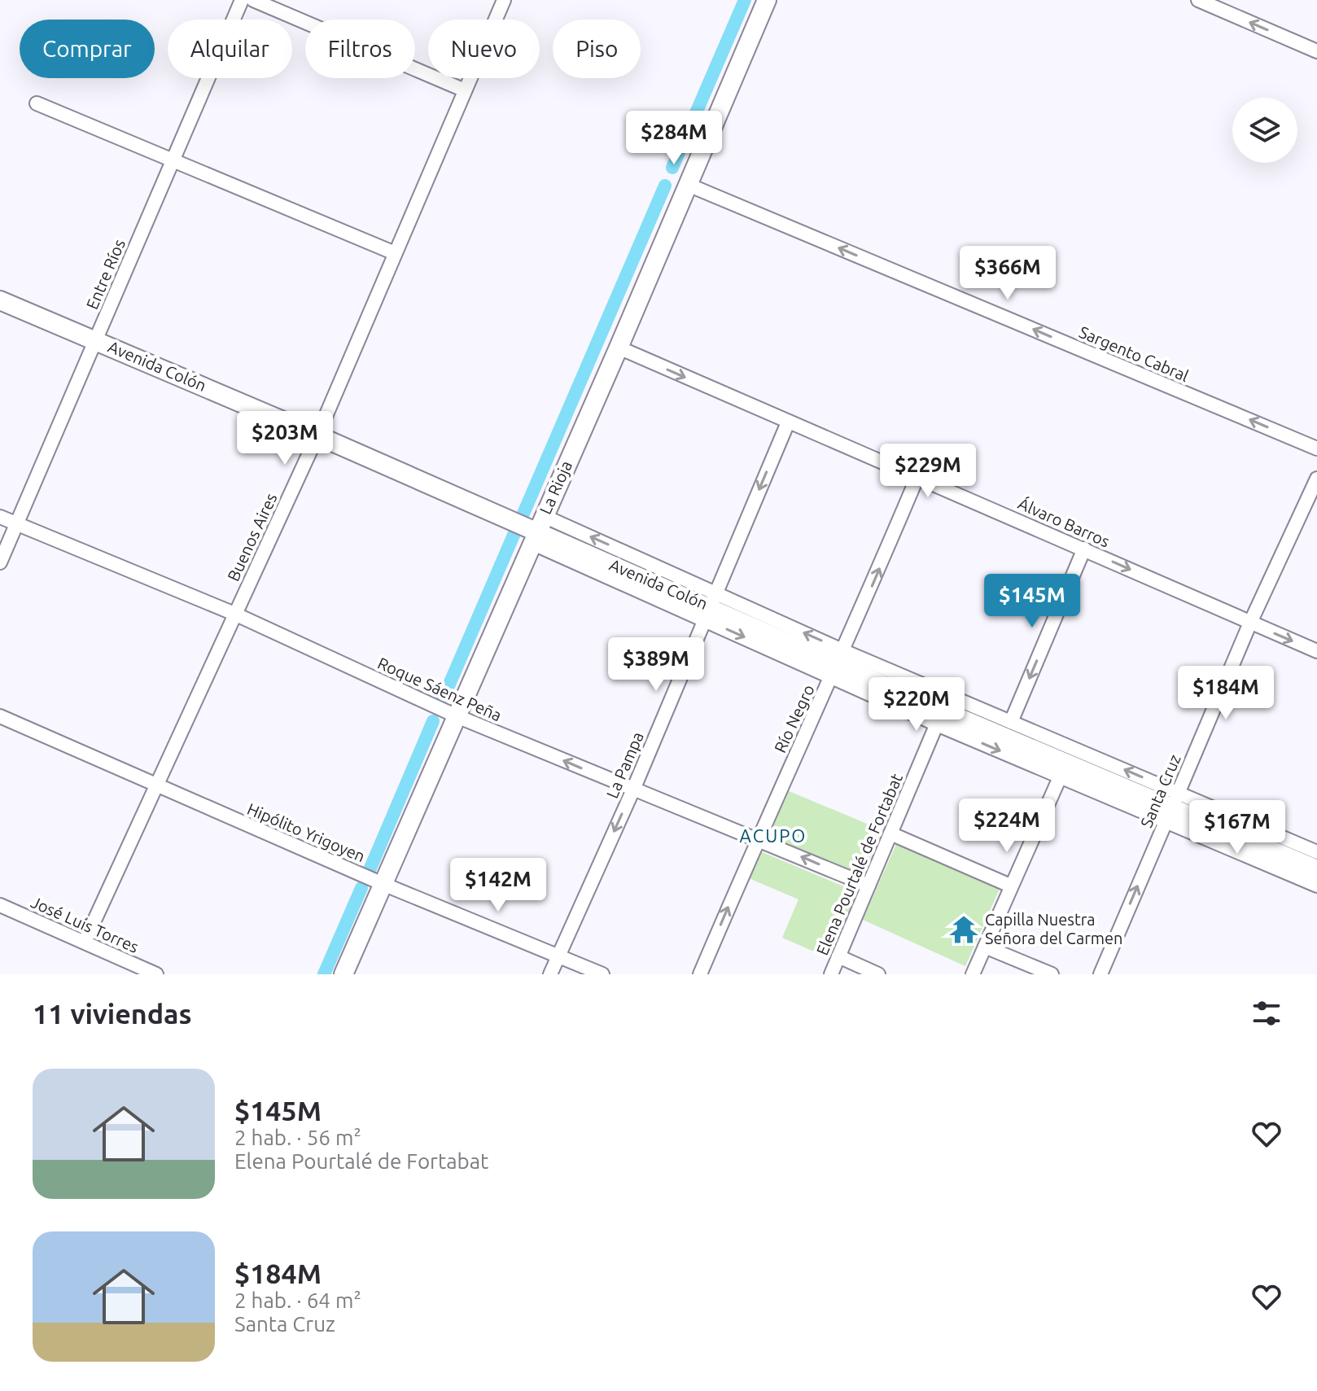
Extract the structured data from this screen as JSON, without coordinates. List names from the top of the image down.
{
  "streets": {
    "main road": ["Avenida Colón", "La Rioja"],
    "street": [
      "Entre Ríos",
      "Sargento Cabral",
      "Álvaro Barros",
      "Buenos Aires",
      "Roque Sáenz Peña",
      "Río Negro",
      "La Pampa",
      "Santa Cruz",
      "Hipólito Yrigoyen",
      "Elena Pourtalé de Fortabat",
      "José Luis Torres"
    ]
  },
  "crossings": [
    ["Entre Ríos", "Avenida Colón"],
    ["Entre Ríos", "Roque Sáenz Peña"],
    ["Sargento Cabral", "La Rioja"],
    ["Avenida Colón", "La Rioja"],
    ["Avenida Colón", "Buenos Aires"],
    ["Avenida Colón", "Río Negro"],
    ["Avenida Colón", "La Pampa"],
    ["Avenida Colón", "Santa Cruz"],
    ["Avenida Colón", "Elena Pourtalé de Fortabat"],
    ["La Rioja", "Álvaro Barros"],
    ["La Rioja", "Roque Sáenz Peña"],
    ["La Rioja", "Hipólito Yrigoyen"],
    ["Álvaro Barros", "Río Negro"],
    ["Álvaro Barros", "La Pampa"],
    ["Álvaro Barros", "Santa Cruz"],
    ["Buenos Aires", "Roque Sáenz Peña"],
    ["Buenos Aires", "Hipólito Yrigoyen"],
    ["Buenos Aires", "José Luis Torres"],
    ["Roque Sáenz Peña", "Río Negro"],
    ["Roque Sáenz Peña", "La Pampa"],
    ["Roque Sáenz Peña", "Elena Pourtalé de Fortabat"],
    ["La Pampa", "Hipólito Yrigoyen"]
  ],
  "one_way": [
    "Sargento Cabral",
    "Álvaro Barros",
    "Río Negro",
    "La Pampa"
  ],
  "districts": ["ACUPO"],
  "places": {
    "temple": ["Capilla Nuestra Señora del Carmen"]
  },
  "page": {
    "chip": [
      "Comprar",
      "Alquilar",
      "Filtros",
      "Nuevo",
      "Piso"
    ],
    "price": [
      "$284M",
      "$366M",
      "$203M",
      "$229M",
      "$145M",
      "$389M",
      "$184M",
      "$220M",
      "$224M",
      "$167M",
      "$142M"
    ],
    "heading": "11 viviendas",
    "list": [
      {
        "name": "$145M",
        "note": "2 hab. · 56 m² · Elena Pourtalé de Fortabat"
      },
      {
        "name": "$184M",
        "note": "2 hab. · 64 m² · Santa Cruz"
      }
    ]
  }
}
